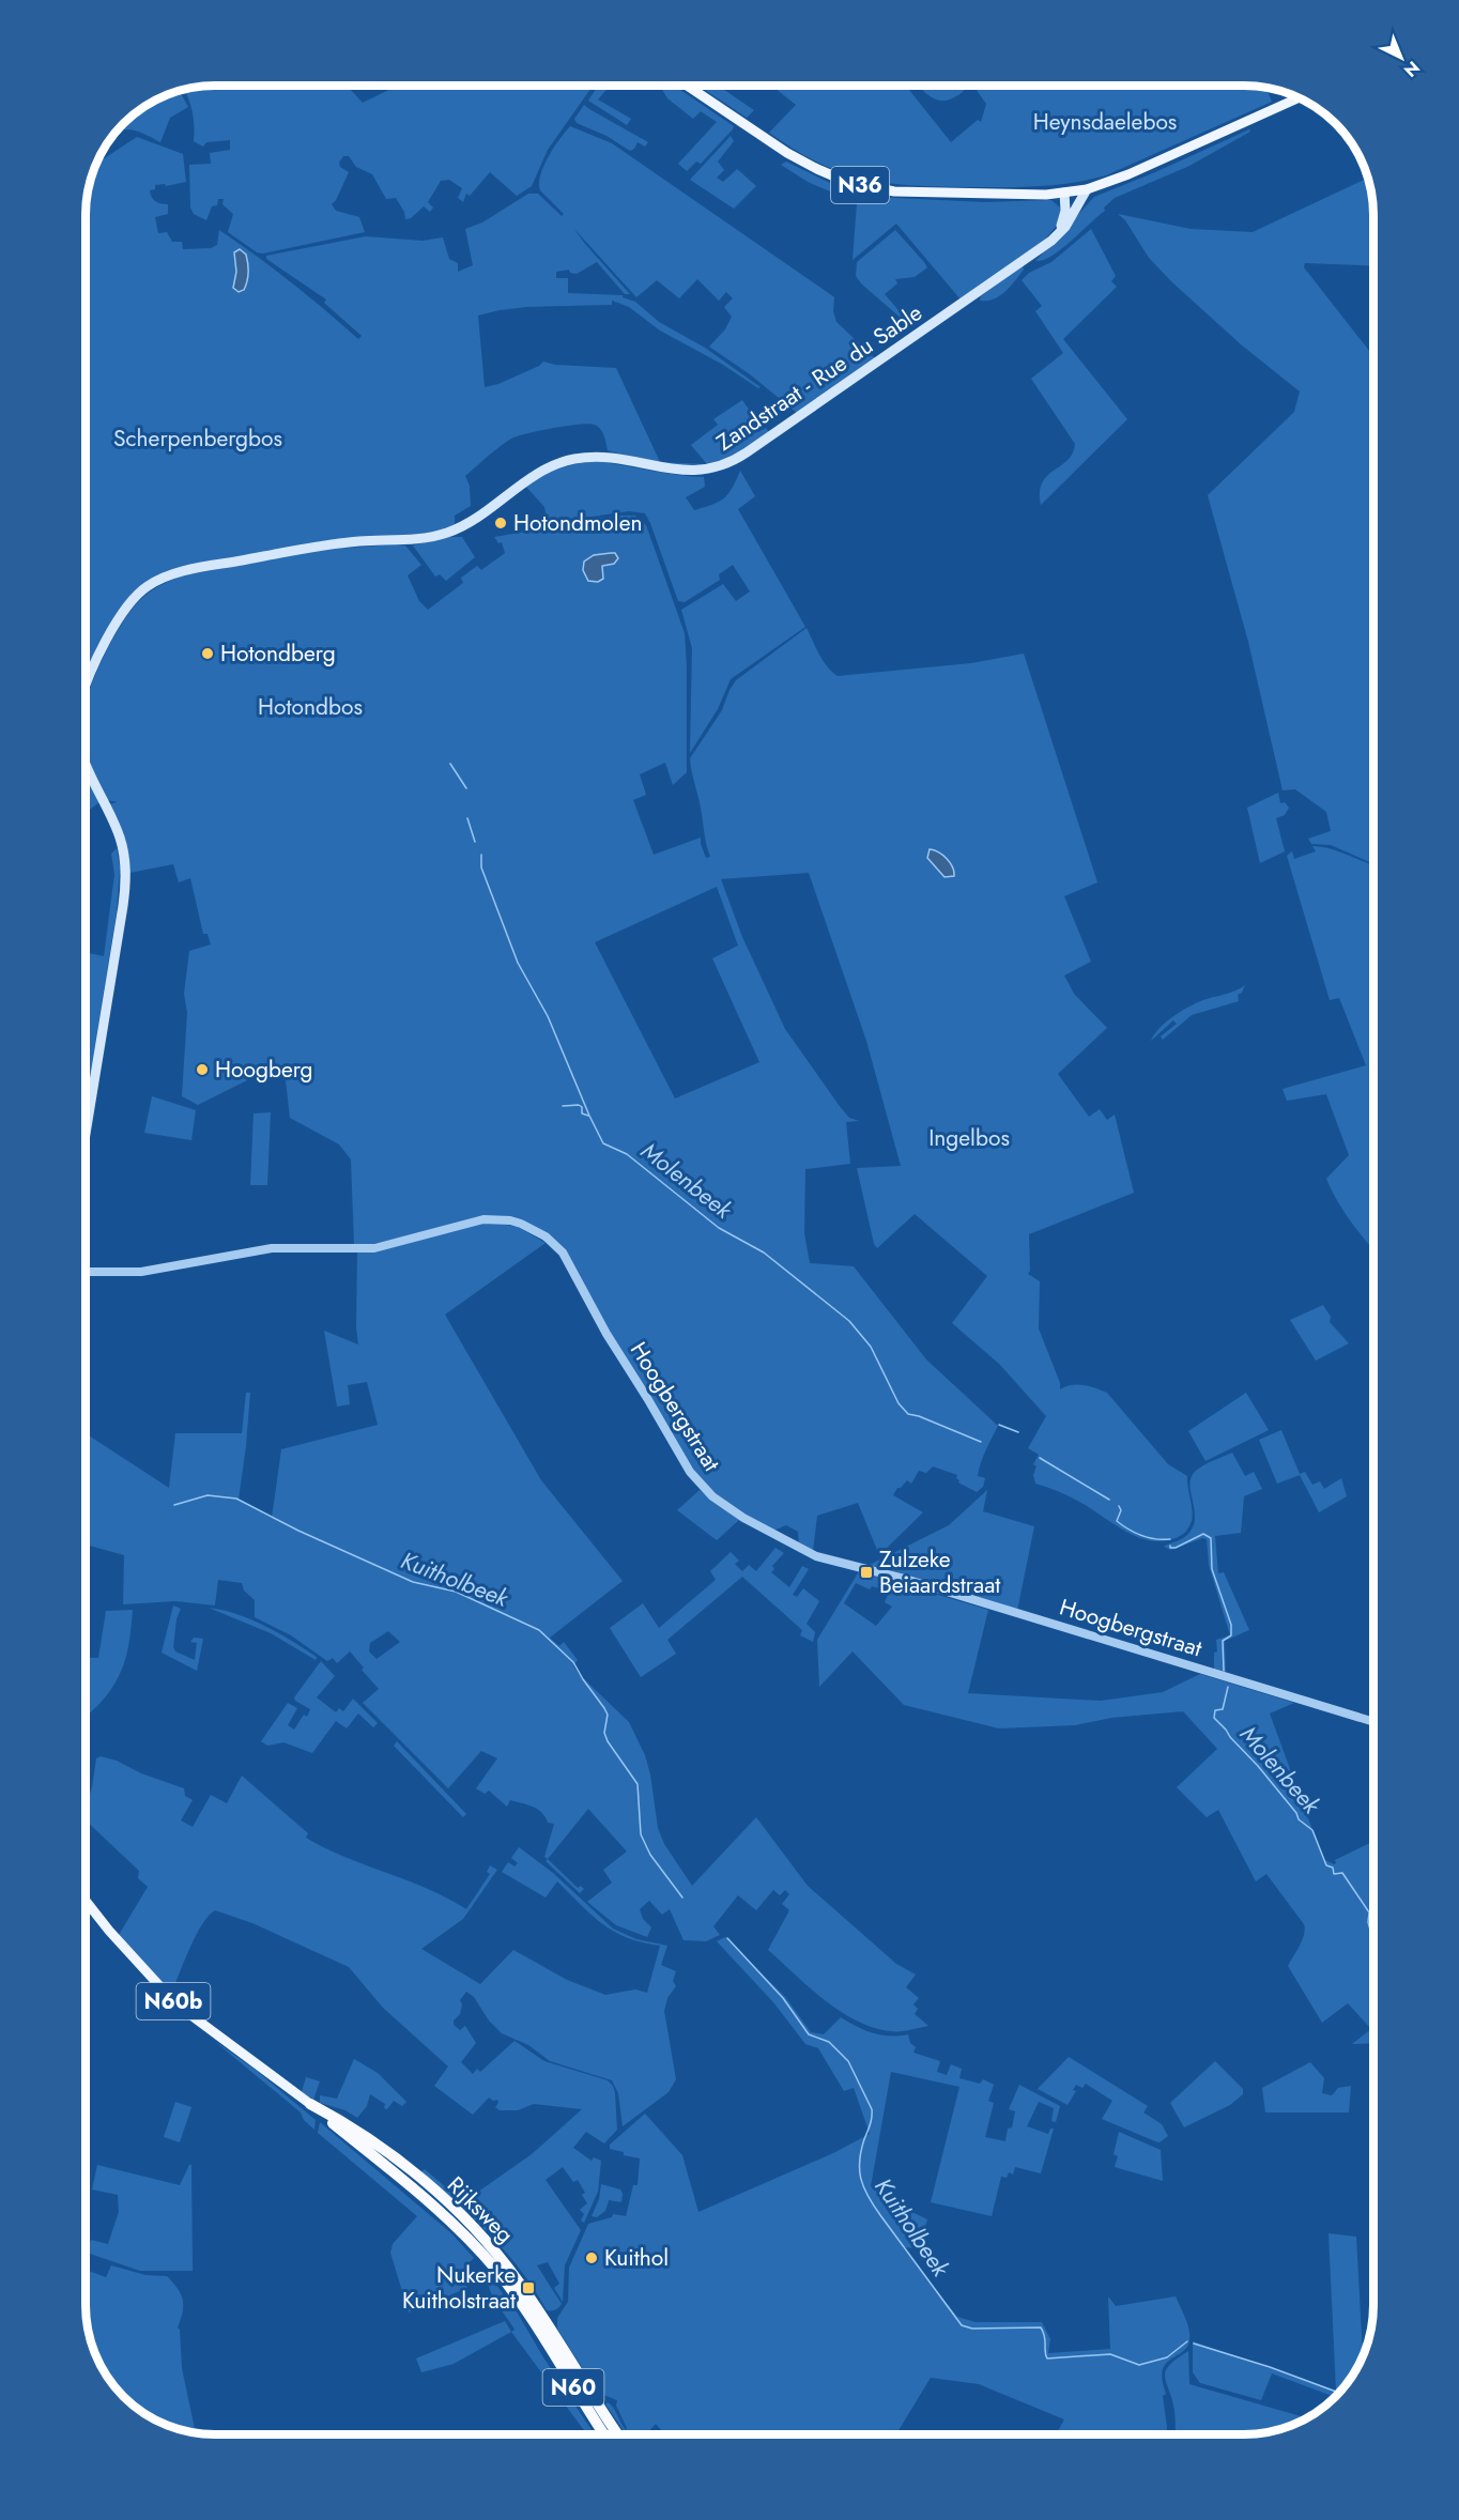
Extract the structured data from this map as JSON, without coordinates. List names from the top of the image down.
{
  "streets": {
    "highway": ["Rijksweg", "N60"],
    "main road": ["N36", "Zandstraat - Rue du Sable", "N60b"],
    "street": ["Hoogbergstraat"]
  },
  "crossings": [
    ["N36", "Zandstraat - Rue du Sable"]
  ],
  "water": ["Molenbeek", "Kuitholbeek"],
  "parks": [
    "Heynsdaelebos",
    "Scherpenbergbos",
    "Hotondbos",
    "Ingelbos"
  ],
  "places": {
    "other": [
      "Hotondmolen",
      "Hotondberg",
      "Hoogberg",
      "Kuithol"
    ],
    "transit": ["Zulzeke Beiaardstraat", "Nukerke Kuitholstraat"]
  },
  "north": "bottom right"
}
